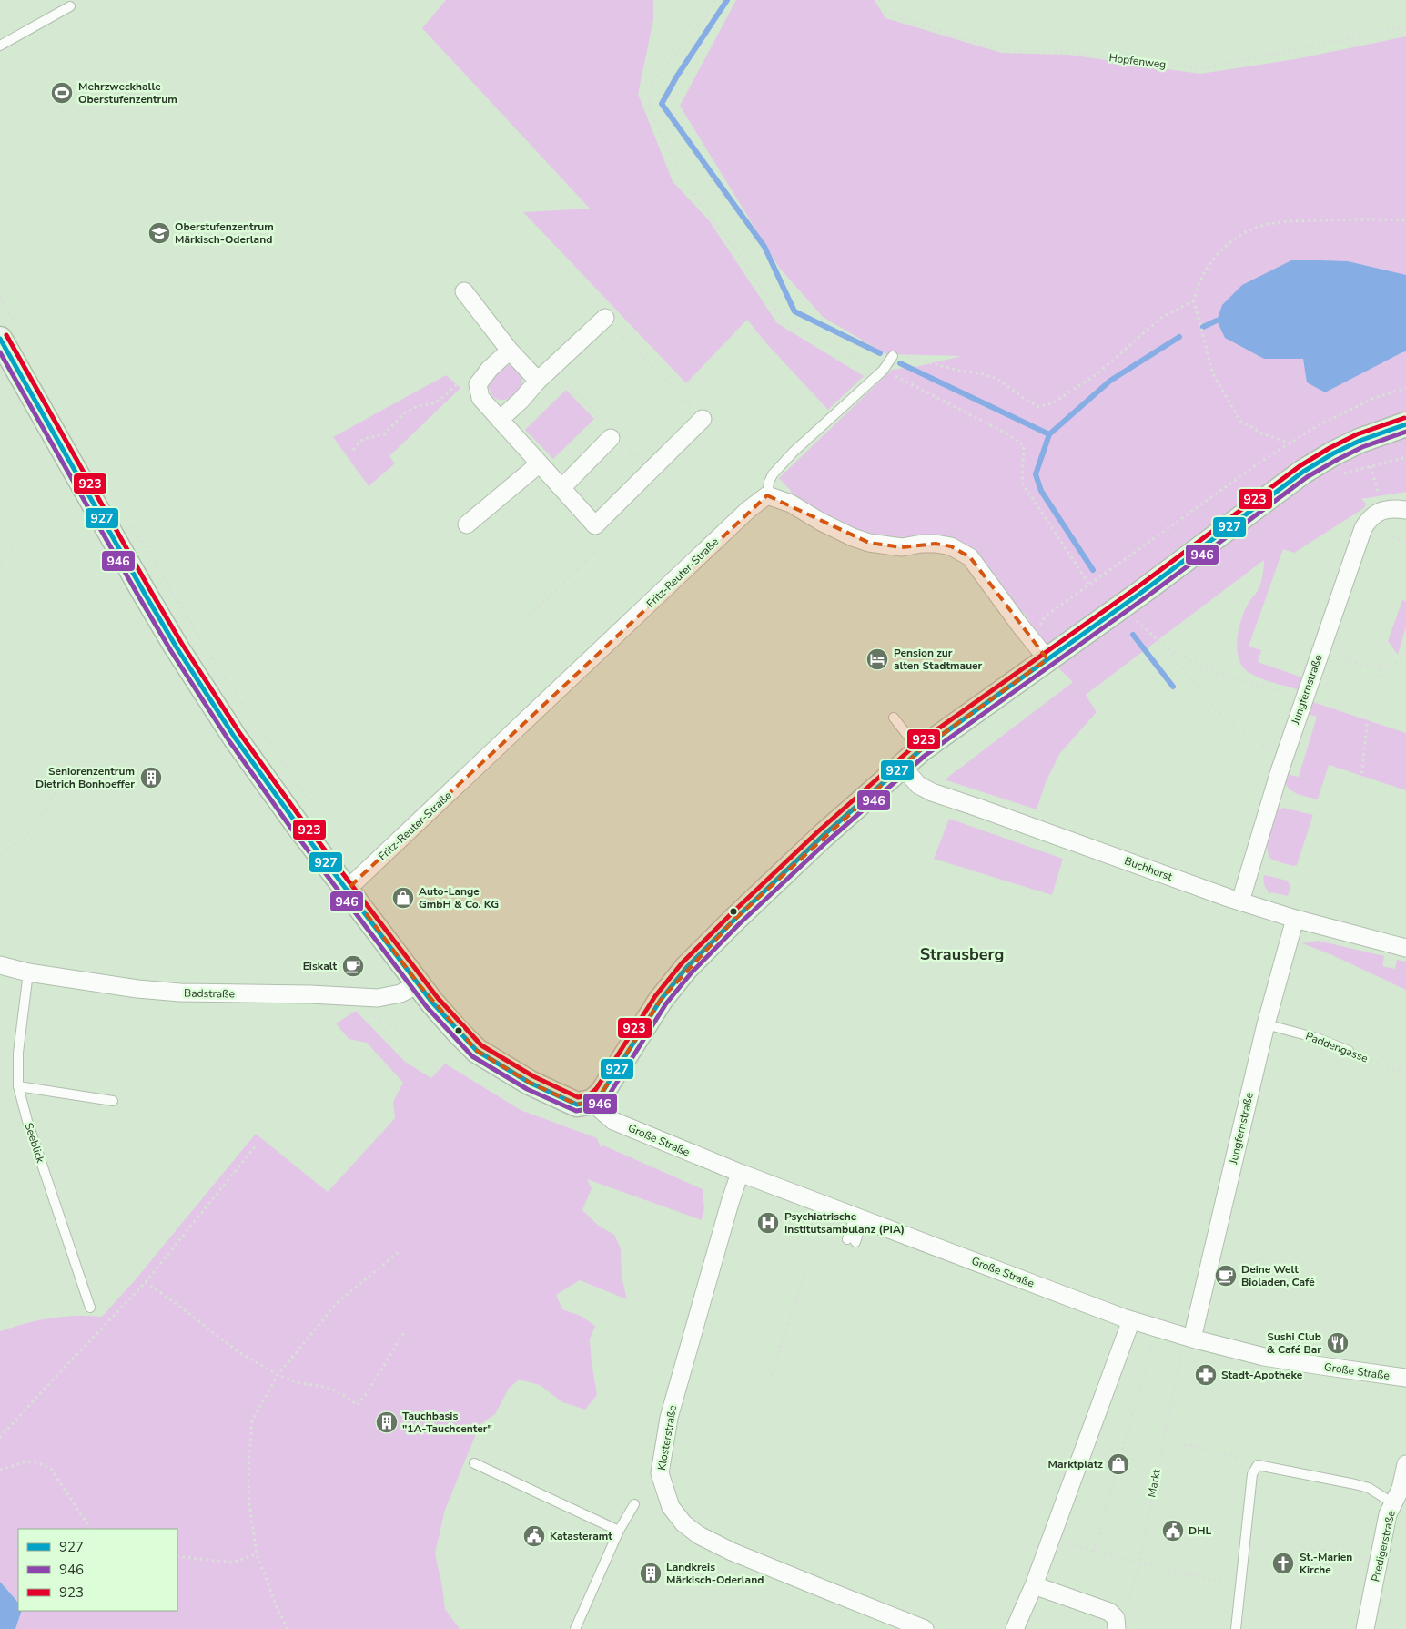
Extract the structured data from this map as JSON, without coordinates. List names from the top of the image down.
{
  "streets": {
    "street": [
      "Fritz-Reuter-Straße",
      "Jungfernstraße",
      "Buchhorst",
      "Badstraße",
      "Große Straße",
      "Klosterstraße",
      "Predigerstraße"
    ],
    "lane": ["Paddengasse", "Seeblick"],
    "path": ["Hopfenweg", "Markt"]
  },
  "crossings": [
    ["Jungfernstraße", "Buchhorst"],
    ["Jungfernstraße", "Paddengasse"],
    ["Jungfernstraße", "Große Straße"],
    ["Jungfernstraße", "Markt"],
    ["Badstraße", "Seeblick"],
    ["Große Straße", "Klosterstraße"],
    ["Große Straße", "Markt"]
  ],
  "districts": ["Strausberg"],
  "places": {
    "sports": ["Mehrzweckhalle Oberstufenzentrum"],
    "school or university": ["Oberstufenzentrum Märkisch-Oderland"],
    "hotel": ["Pension zur alten Stadtmauer"],
    "building": ["Seniorenzentrum Dietrich Bonhoeffer", "Tauchbasis \"1A-Tauchcenter\"", "Landkreis Märkisch-Oderland"],
    "shop": ["Auto-Lange GmbH & Co. KG", "Marktplatz"],
    "cafe": ["Eiskalt", "Deine Welt Bioladen, Café"],
    "hospital": ["Psychiatrische Institutsambulanz (PIA)"],
    "restaurant": ["Sushi Club & Café Bar"],
    "pharmacy": ["Stadt-Apotheke"],
    "public building": ["DHL", "Katasteramt"],
    "church": ["St.-Marien Kirche"]
  },
  "lines": ["transit line 923", "transit line 927", "transit line 946"],
  "legend": ["927", "946", "923"]
}
